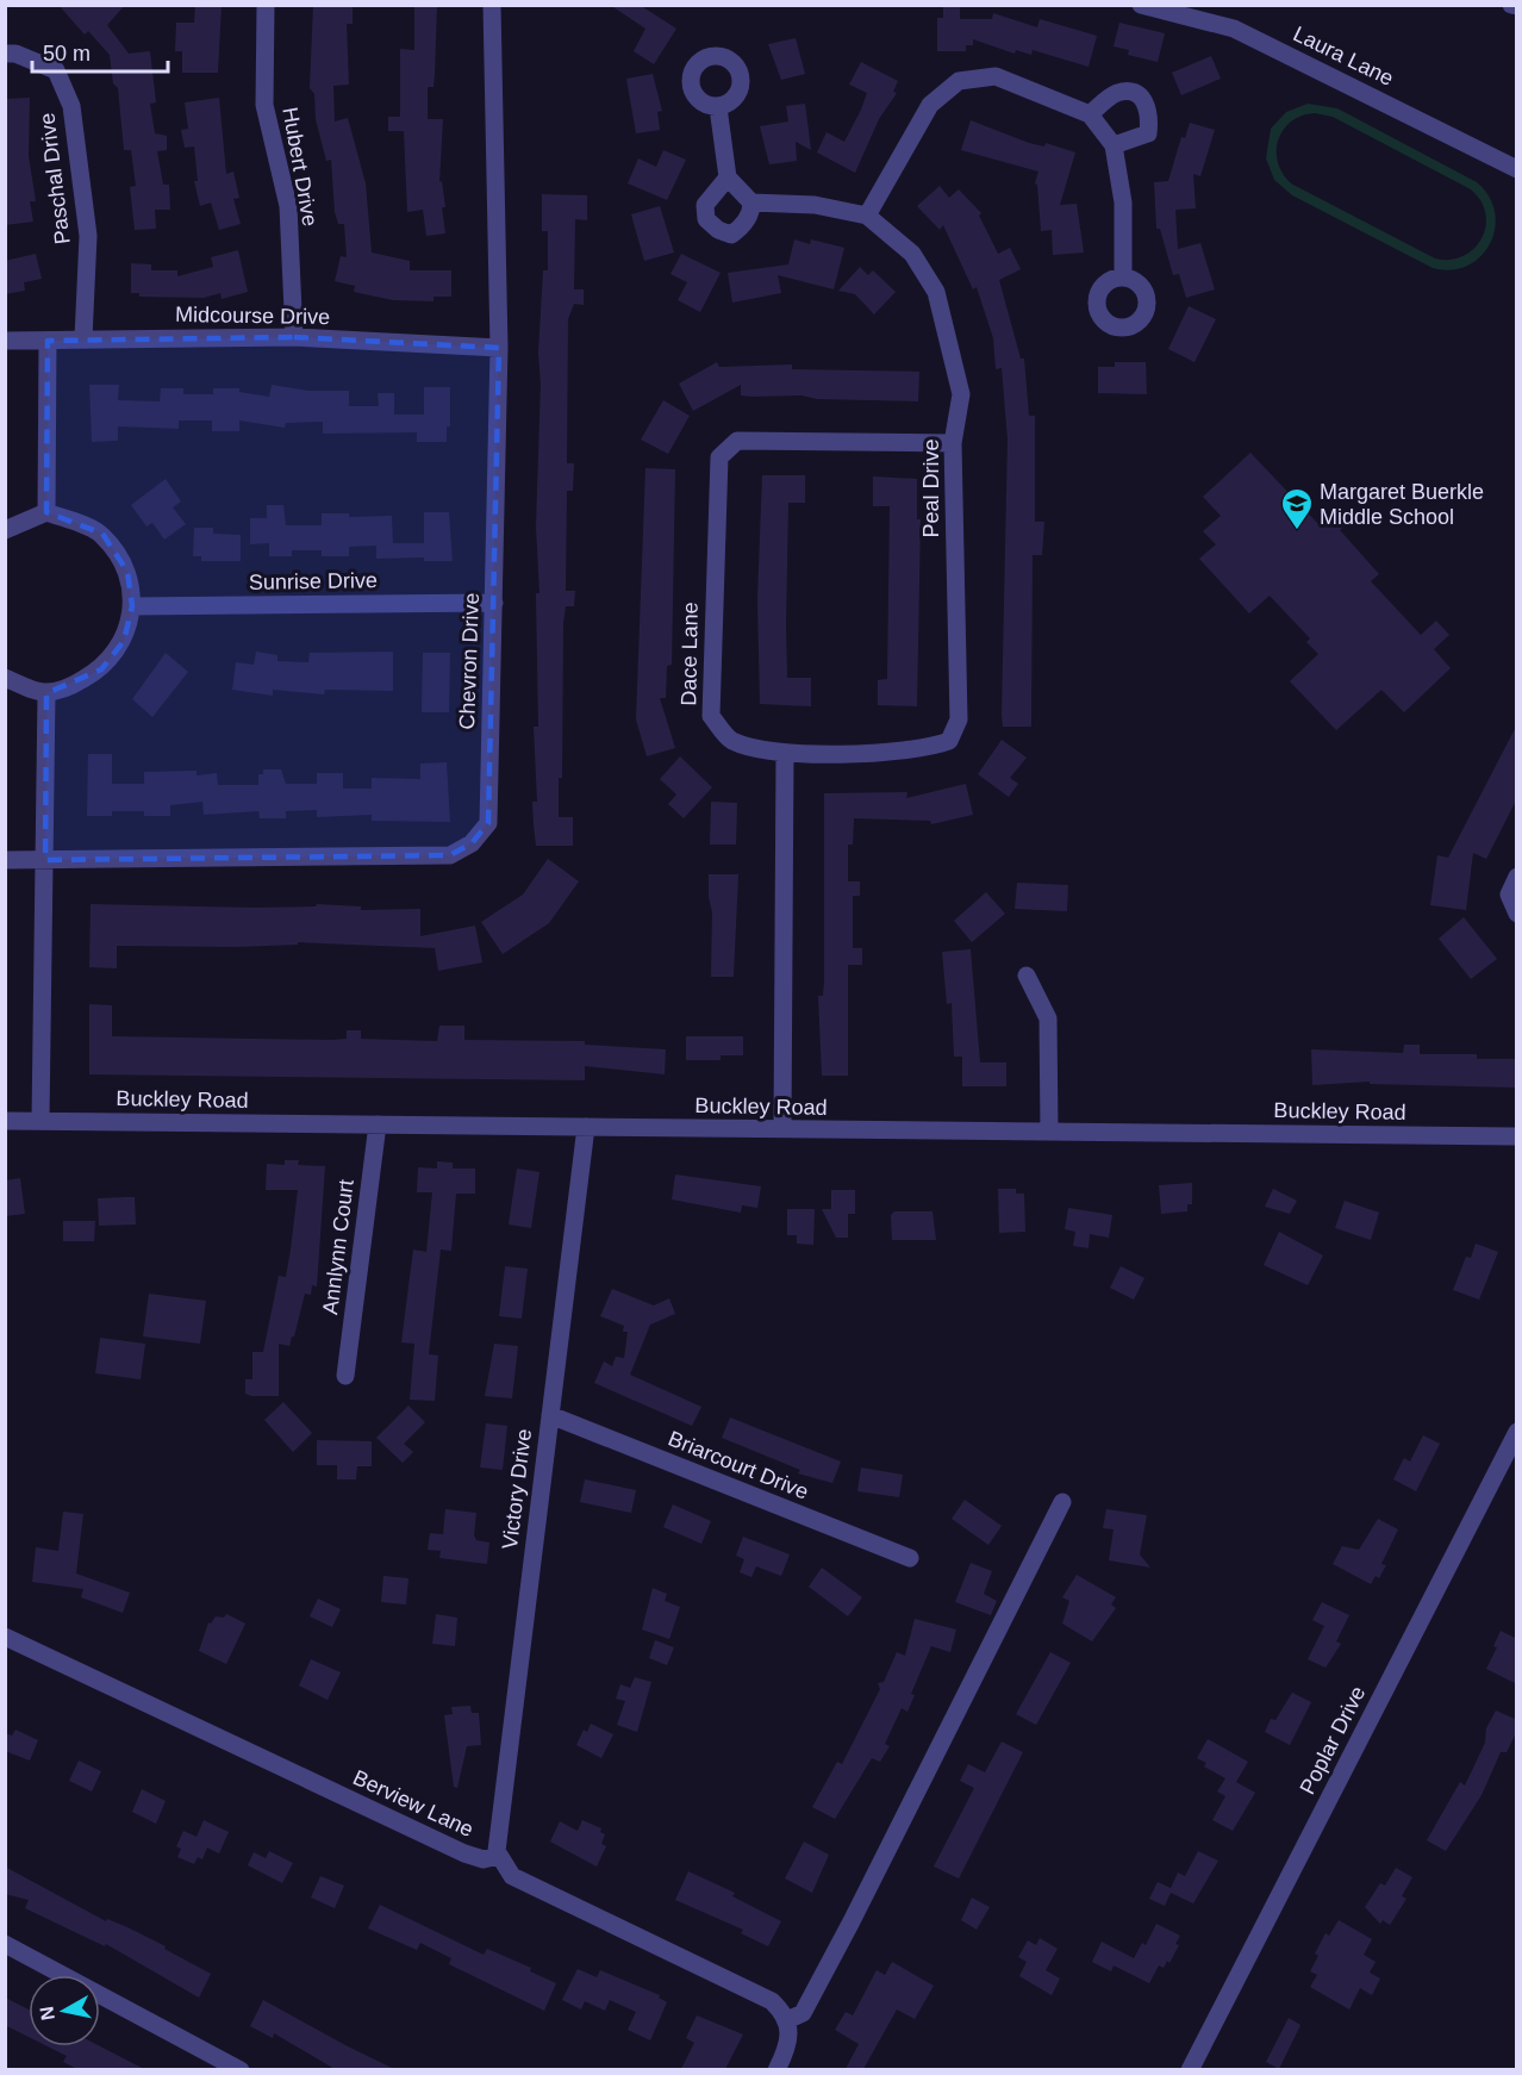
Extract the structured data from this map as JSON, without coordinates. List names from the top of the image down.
{
  "streets": {
    "street": [
      "Laura Lane",
      "Hubert Drive",
      "Paschal Drive",
      "Midcourse Drive",
      "Peal Drive",
      "Sunrise Drive",
      "Dace Lane",
      "Chevron Drive",
      "Buckley Road",
      "Annlynn Court",
      "Briarcourt Drive",
      "Victory Drive",
      "Poplar Drive",
      "Berview Lane"
    ]
  },
  "crossings": [
    ["Hubert Drive", "Midcourse Drive"],
    ["Paschal Drive", "Midcourse Drive"],
    ["Midcourse Drive", "Chevron Drive"],
    ["Peal Drive", "Dace Lane"],
    ["Sunrise Drive", "Chevron Drive"],
    ["Buckley Road", "Annlynn Court"],
    ["Buckley Road", "Victory Drive"],
    ["Briarcourt Drive", "Victory Drive"],
    ["Victory Drive", "Berview Lane"]
  ],
  "places": {
    "school or university": ["Margaret Buerkle Middle School"]
  },
  "scale_bar": "50 m",
  "north": "left"
}
